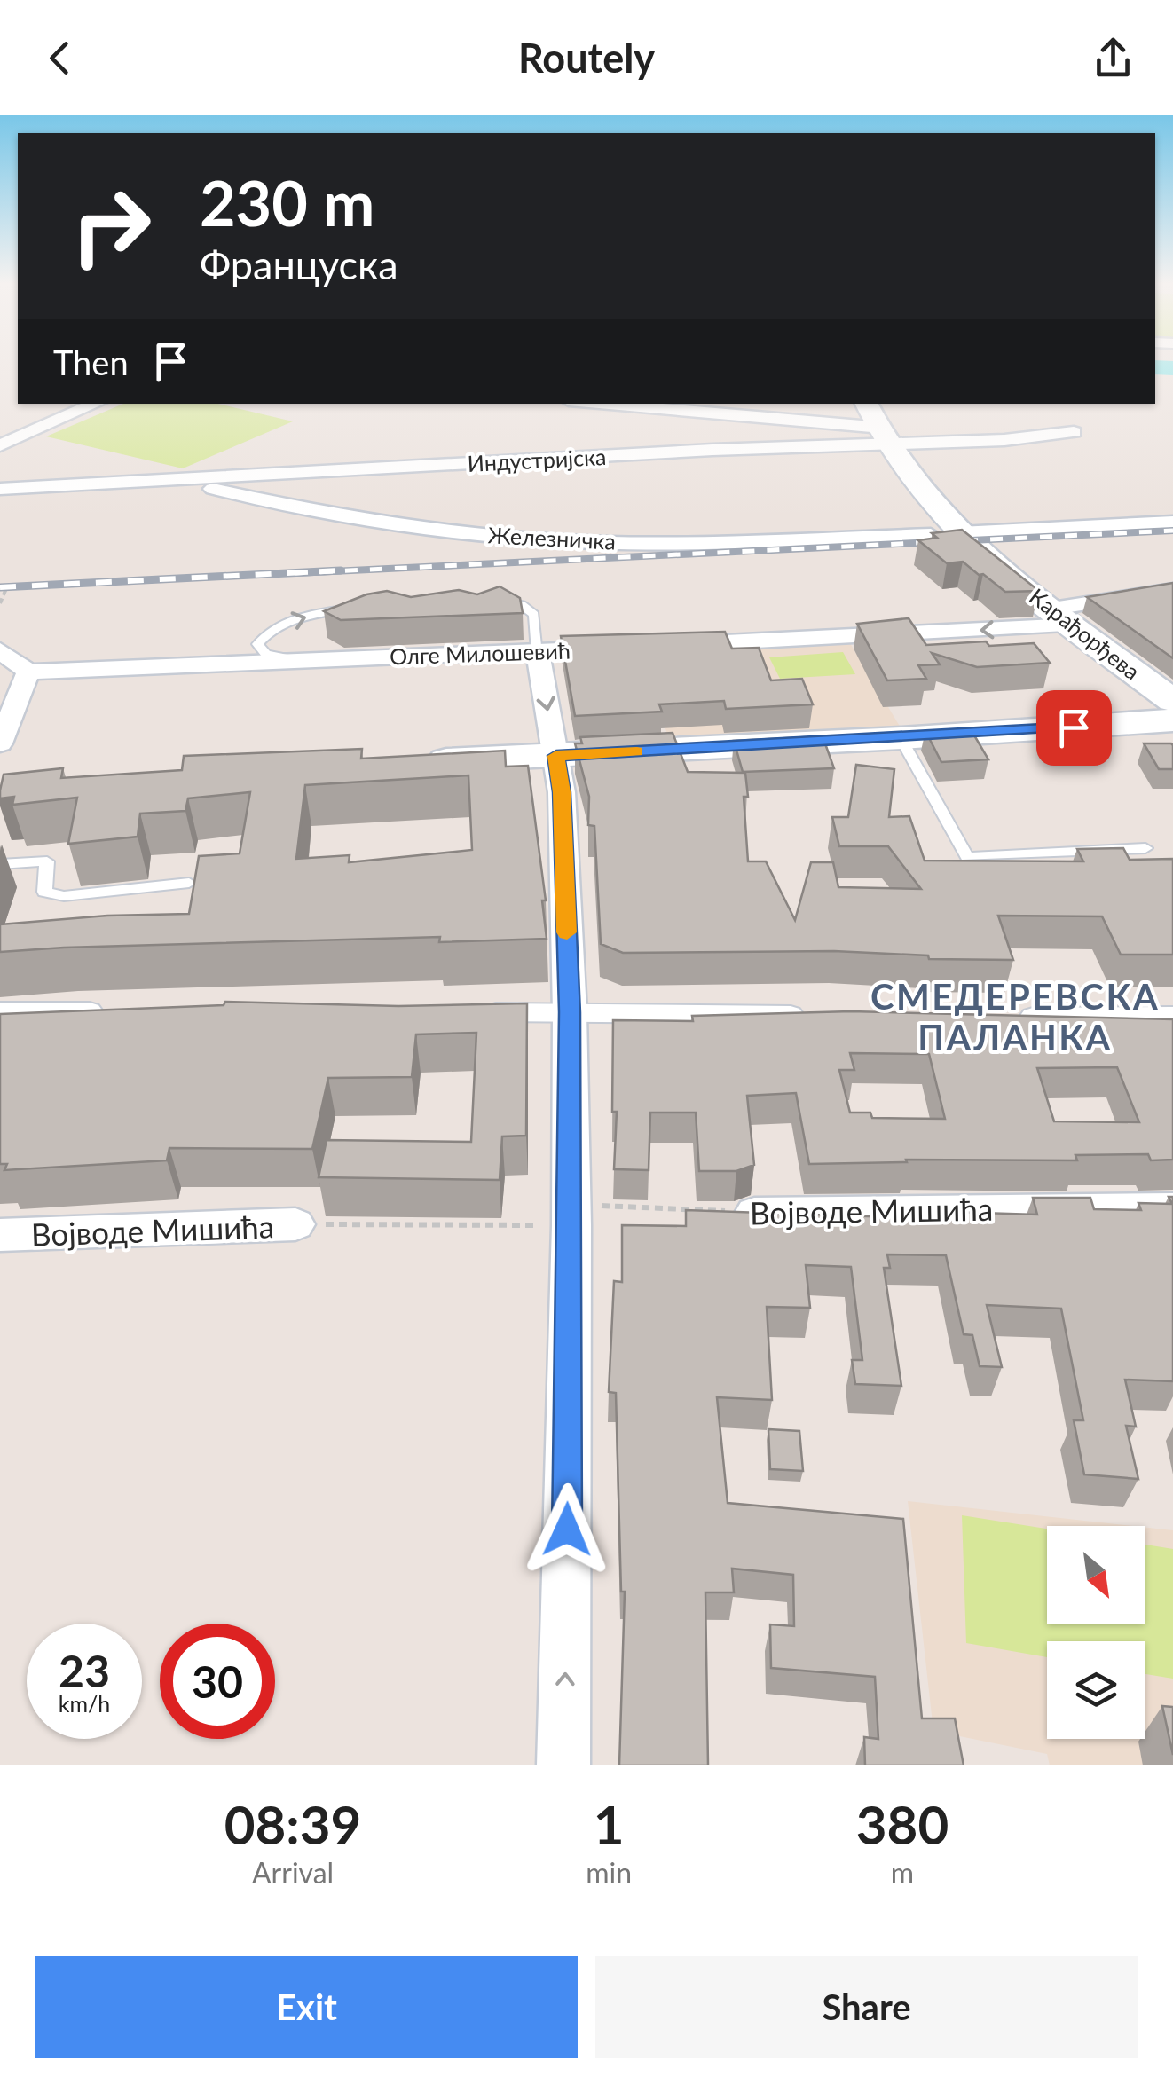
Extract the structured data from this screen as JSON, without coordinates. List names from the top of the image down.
{
  "streets": {
    "main road": ["Карађорђева"],
    "street": [
      "Индустријска",
      "Железничка",
      "Олге Милошевић",
      "Војводе Мишића"
    ]
  },
  "crossings": [
    ["Индустријска", "Железничка"],
    ["Индустријска", "Карађорђева"],
    ["Железничка", "Карађорђева"]
  ],
  "districts": ["СМЕДЕРЕВСКА ПАЛАНКА"],
  "north": "bottom right",
  "page": {
    "header": "Routely",
    "turn": ["230 m", "Француска"],
    "then": "Then",
    "speed": "23 km/h",
    "limit": "30",
    "eta": [
      "08:39",
      "Arrival",
      "1",
      "min",
      "380",
      "m"
    ],
    "buttons": ["Exit", "Share"]
  }
}
